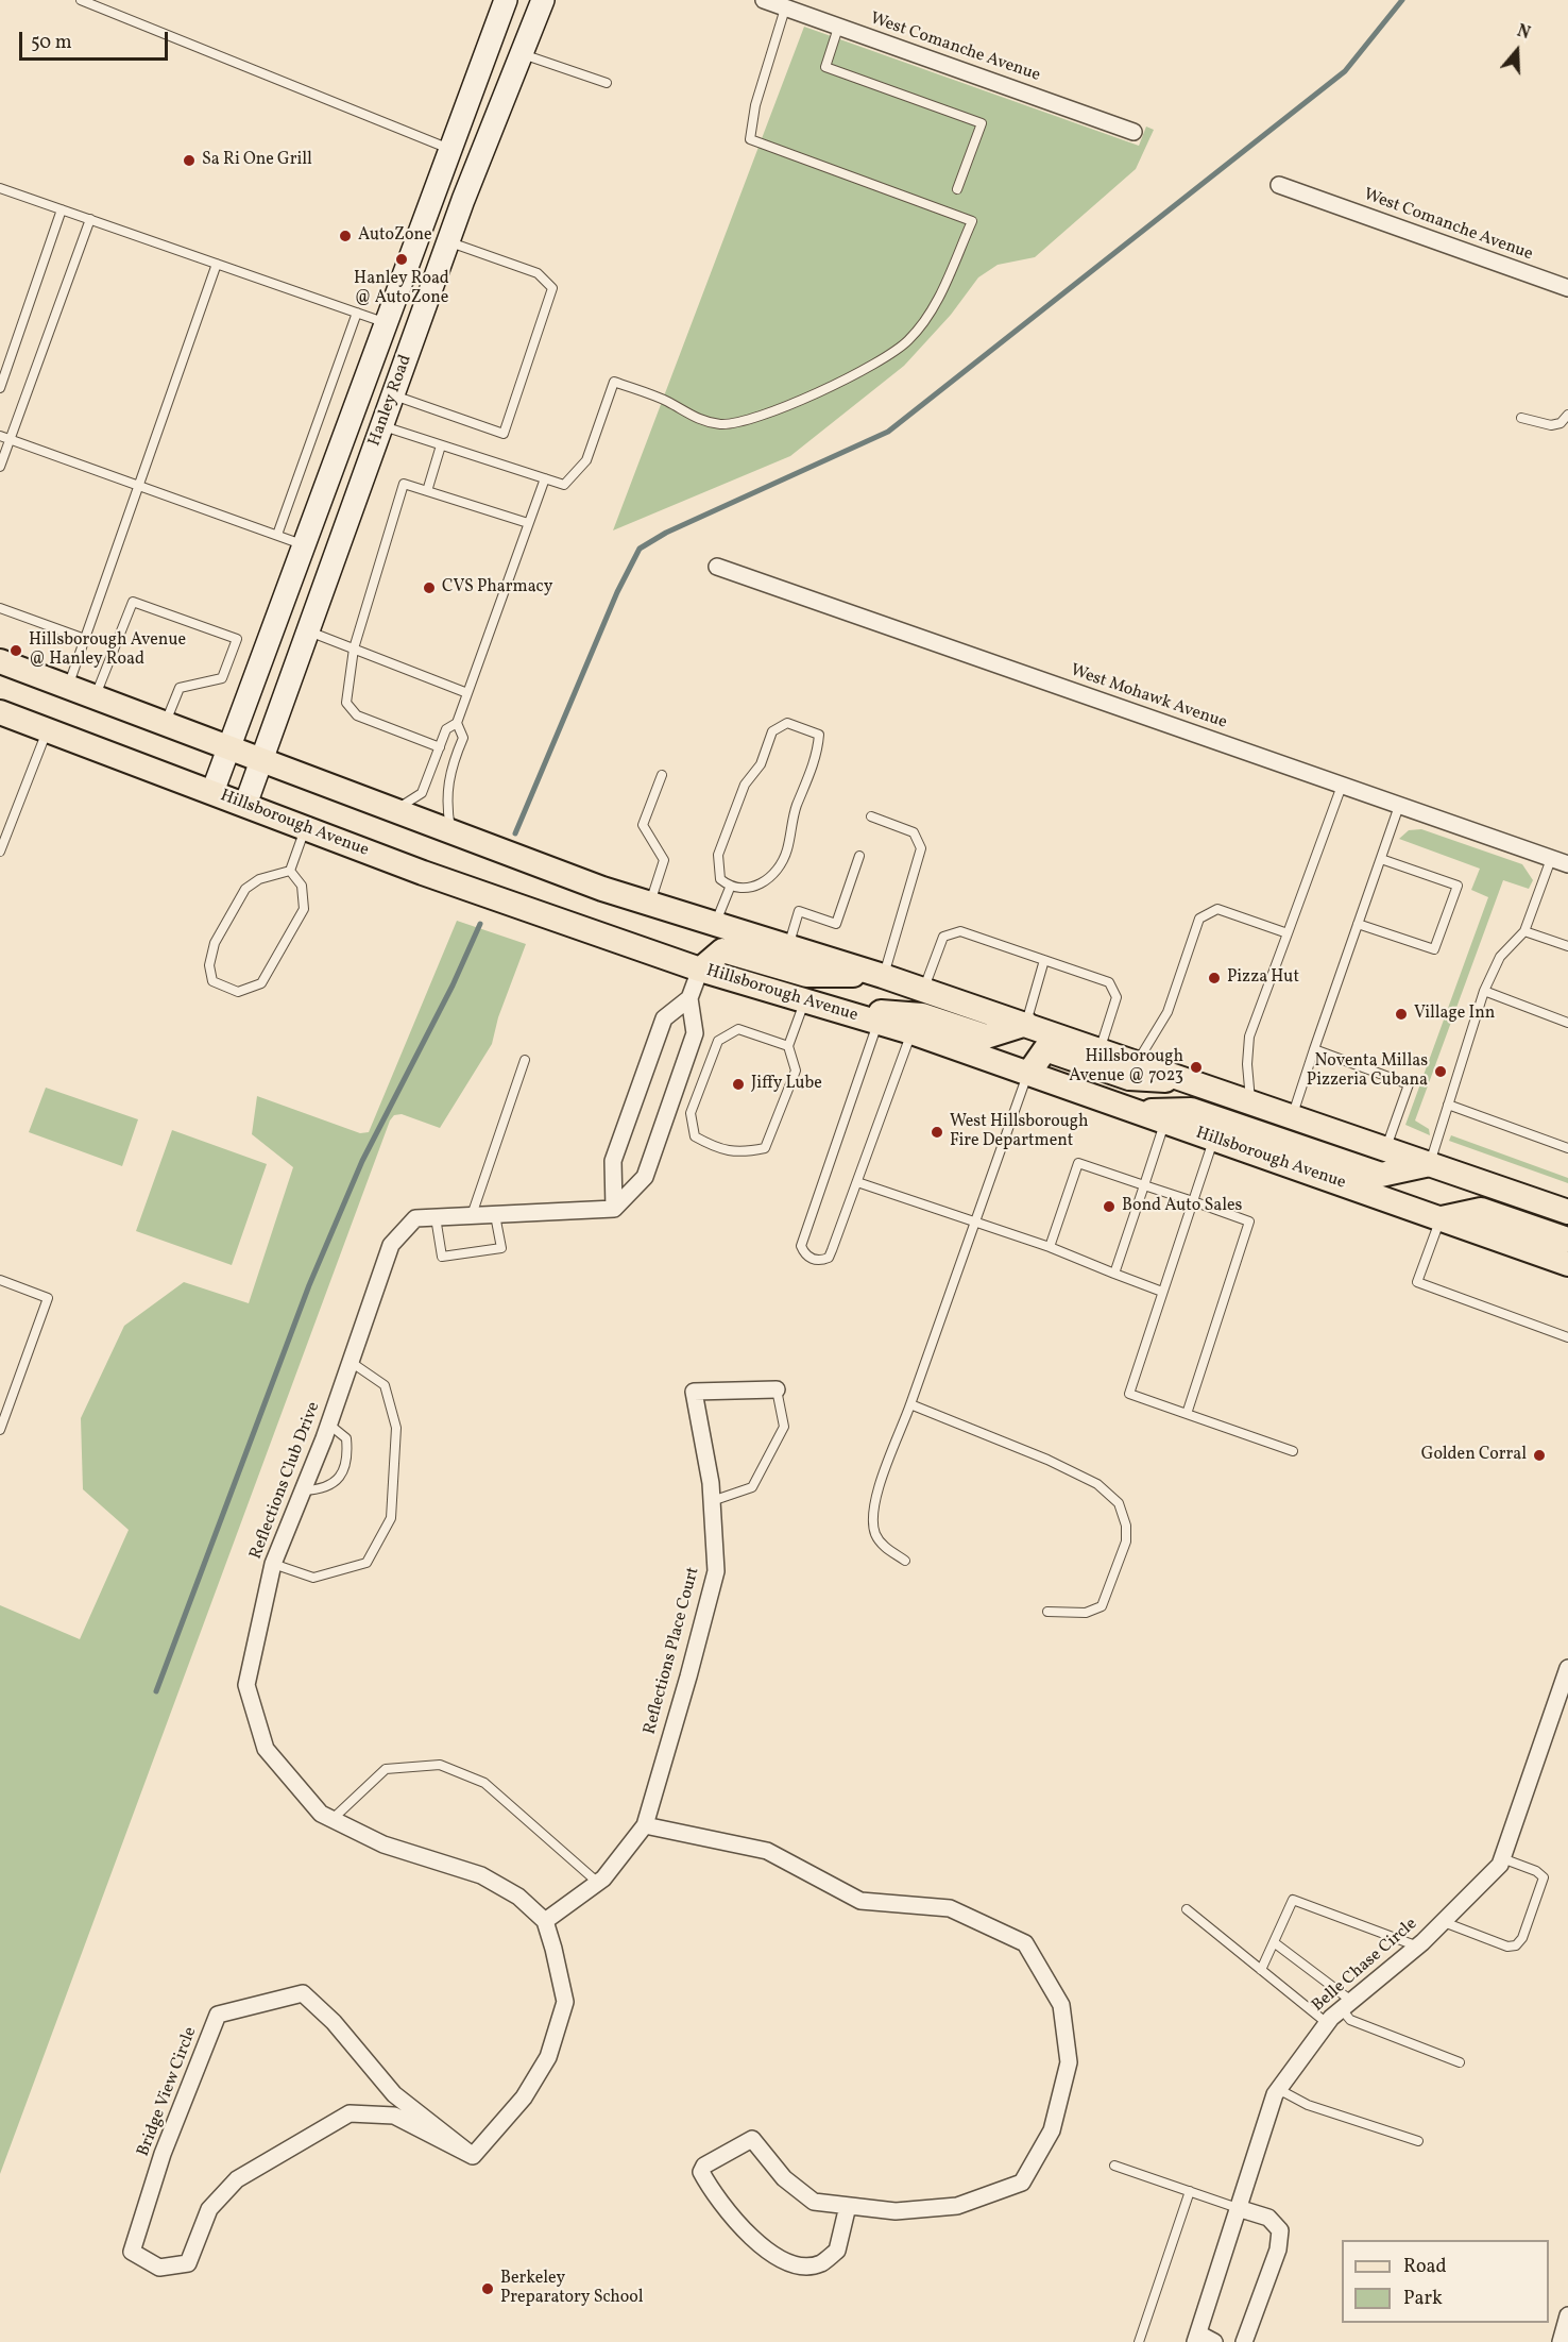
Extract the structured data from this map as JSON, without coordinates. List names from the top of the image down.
{
  "streets": {
    "main road": ["Hanley Road", "Hillsborough Avenue"],
    "street": [
      "West Comanche Avenue",
      "West Mohawk Avenue",
      "Reflections Club Drive",
      "Reflections Place Court",
      "Belle Chase Circle",
      "Bridge View Circle"
    ]
  },
  "crossings": [
    ["Hanley Road", "Hillsborough Avenue"],
    ["Reflections Club Drive", "Reflections Place Court"],
    ["Reflections Club Drive", "Bridge View Circle"]
  ],
  "places": [
    "Sa Ri One Grill",
    "AutoZone",
    "Hanley Road @ AutoZone",
    "CVS Pharmacy",
    "Hillsborough Avenue @ Hanley Road",
    "Pizza Hut",
    "Village Inn",
    "Hillsborough Avenue @ 7023",
    "Noventa Millas Pizzeria Cubana",
    "Jiffy Lube",
    "West Hillsborough Fire Department",
    "Bond Auto Sales",
    "Golden Corral",
    "Berkeley Preparatory School"
  ],
  "legend": ["Road", "Park"],
  "scale_bar": "50 m",
  "north": "top"
}
